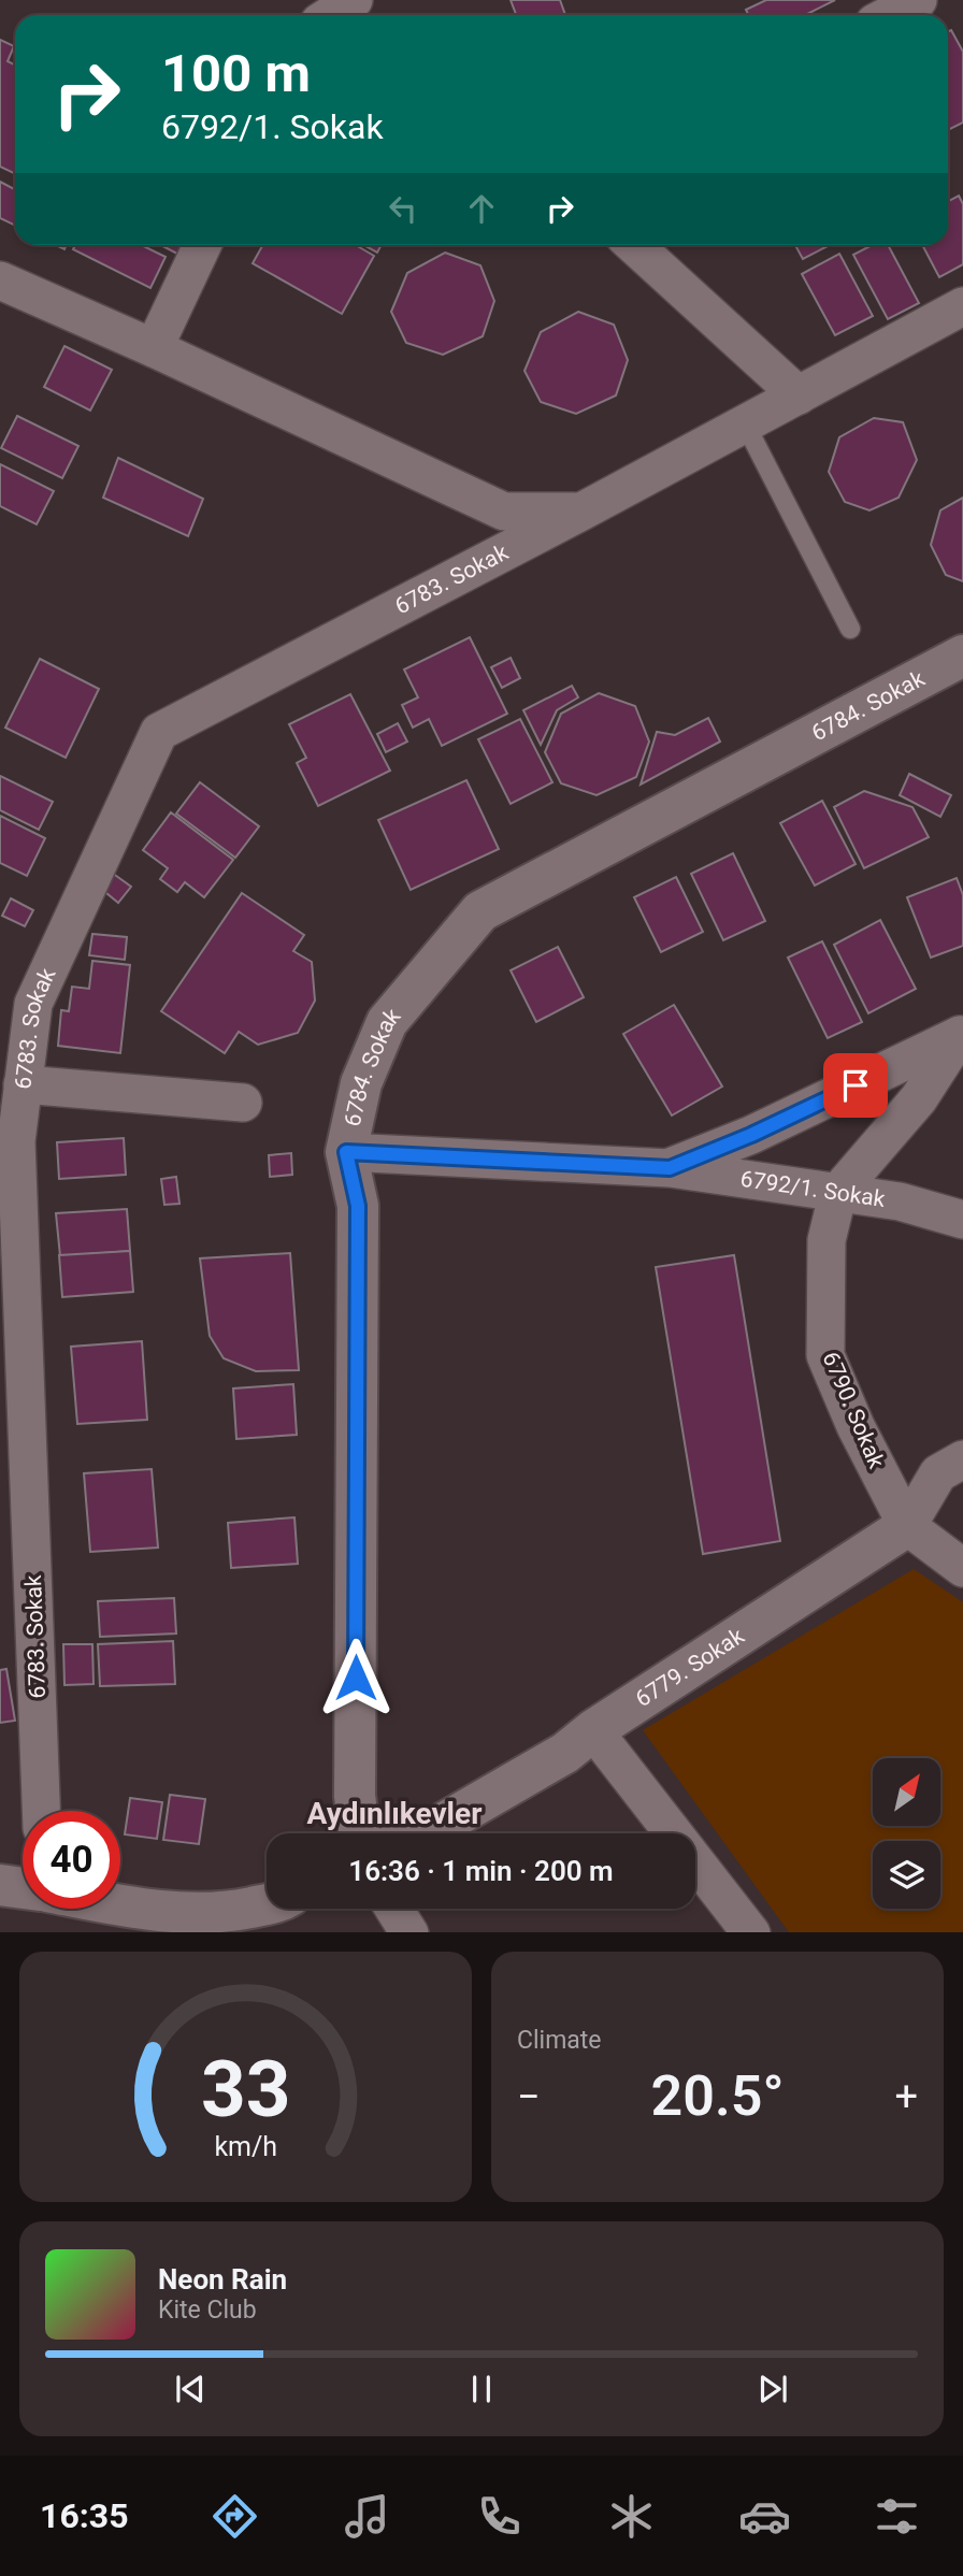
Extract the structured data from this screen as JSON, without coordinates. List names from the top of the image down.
{
  "streets": {
    "street": [
      "6783. Sokak",
      "6784. Sokak",
      "6792/1. Sokak",
      "6790. Sokak",
      "6779. Sokak"
    ]
  },
  "crossings": [
    ["6784. Sokak", "6792/1. Sokak"],
    ["6792/1. Sokak", "6790. Sokak"],
    ["6790. Sokak", "6779. Sokak"]
  ],
  "districts": ["Aydınlıkevler"],
  "north": "top right",
  "page": {
    "turn": ["100 m", "6792/1. Sokak"],
    "limit": "40",
    "trip": "16:36 · 1 min · 200 m",
    "tile": "Climate",
    "heat": ["−", "20.5°", "+"],
    "song": ["Neon Rain", "Kite Club"],
    "tabs": "16:35",
    "gauge": ["33", "km/h"]
  }
}
